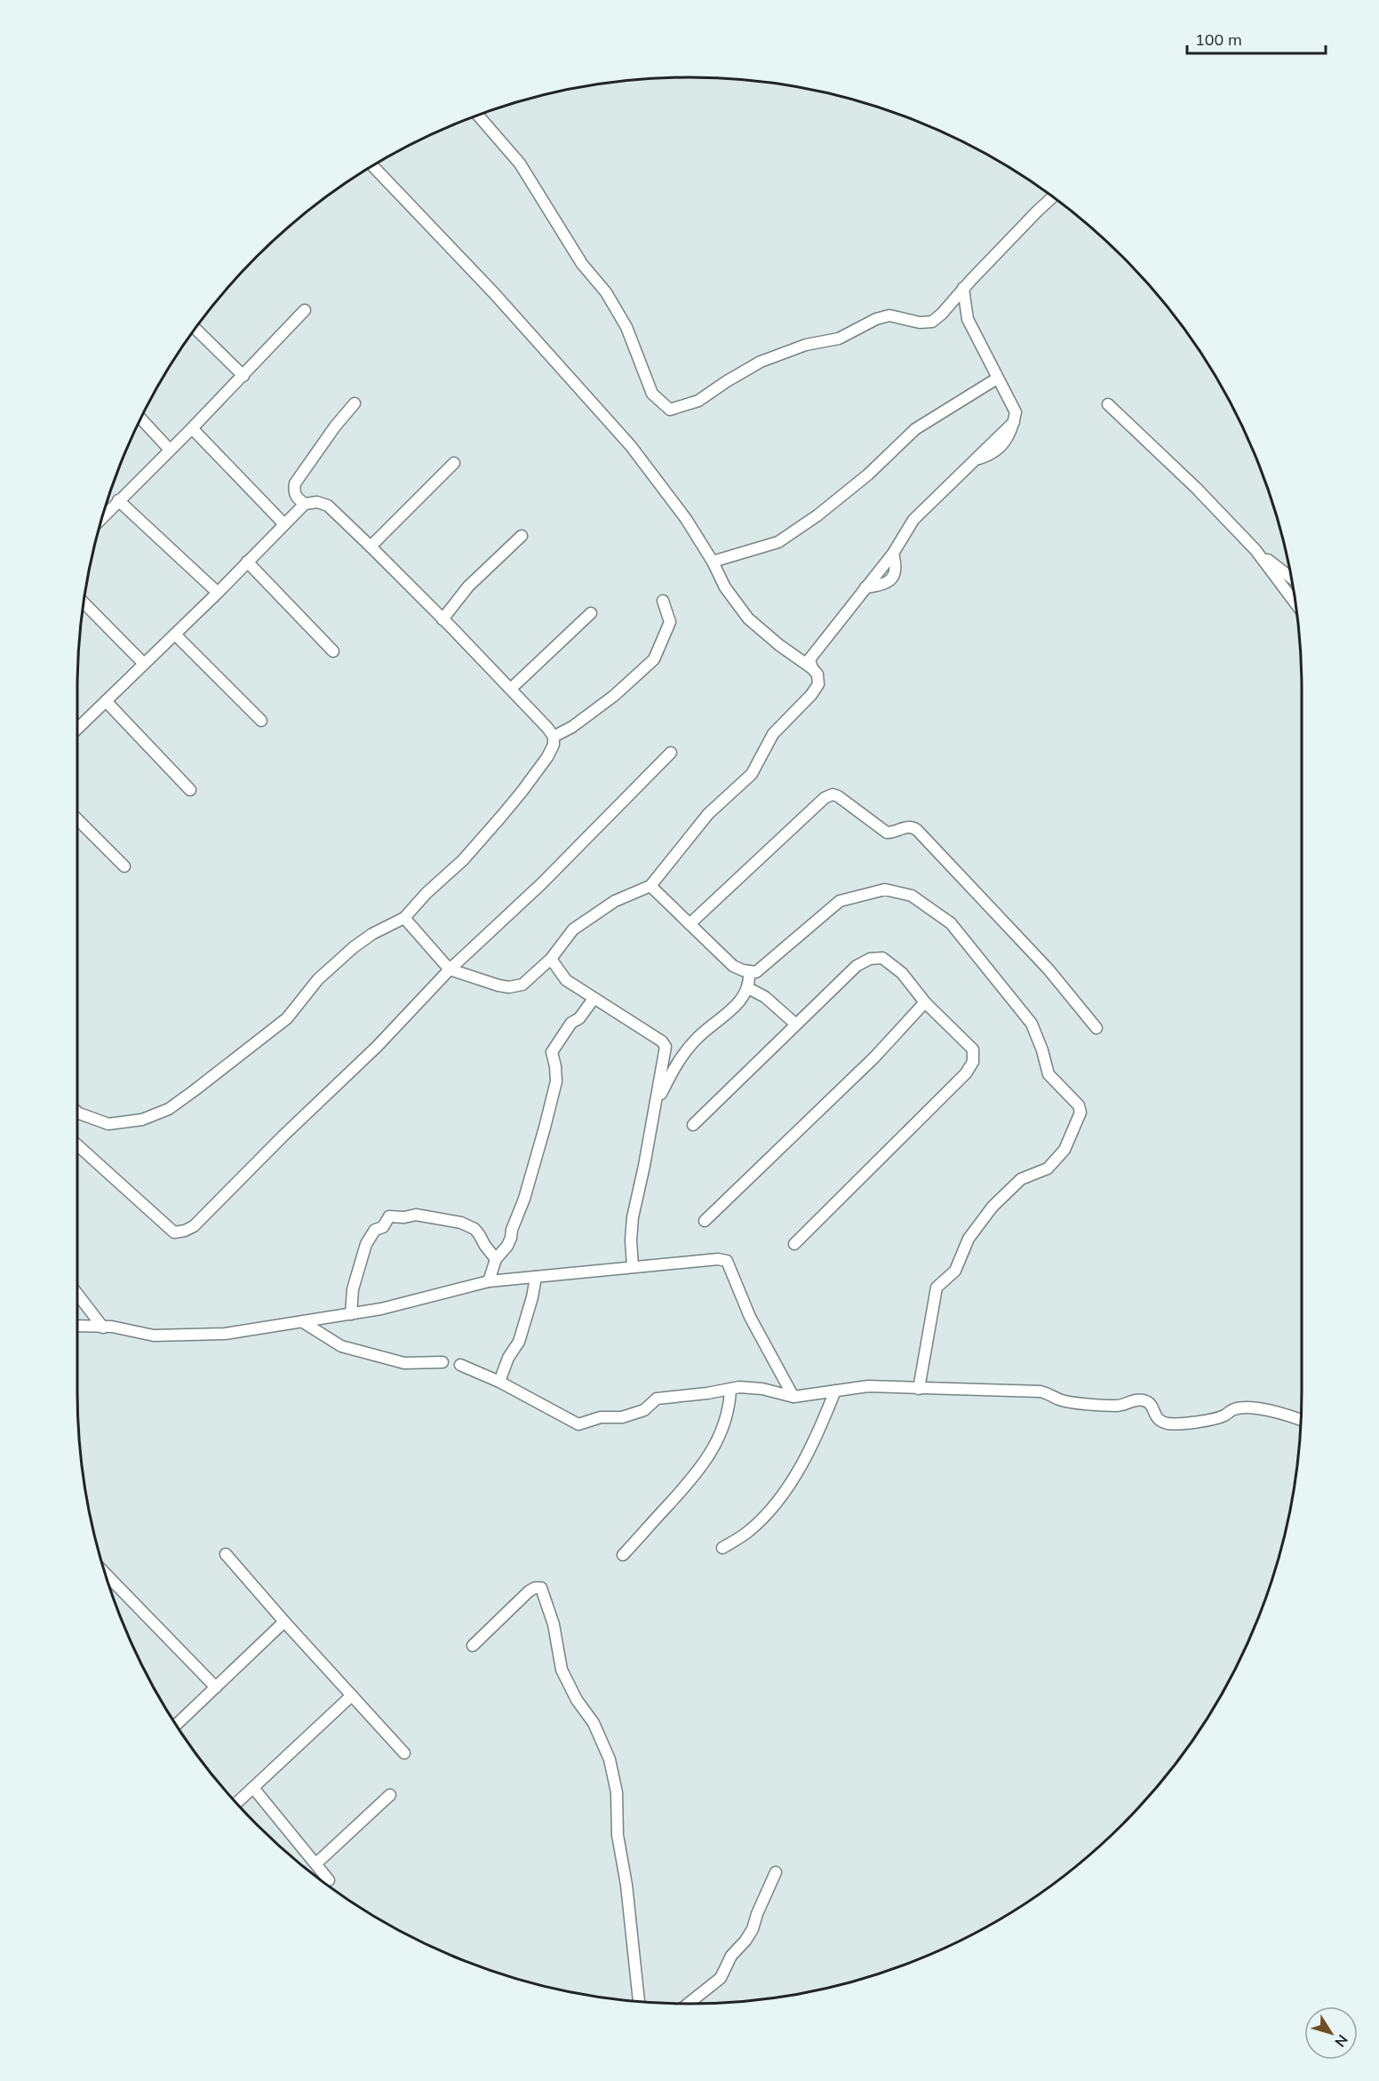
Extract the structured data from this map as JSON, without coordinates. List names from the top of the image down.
{
  "scale_bar": "100 m",
  "north": "bottom right"
}
